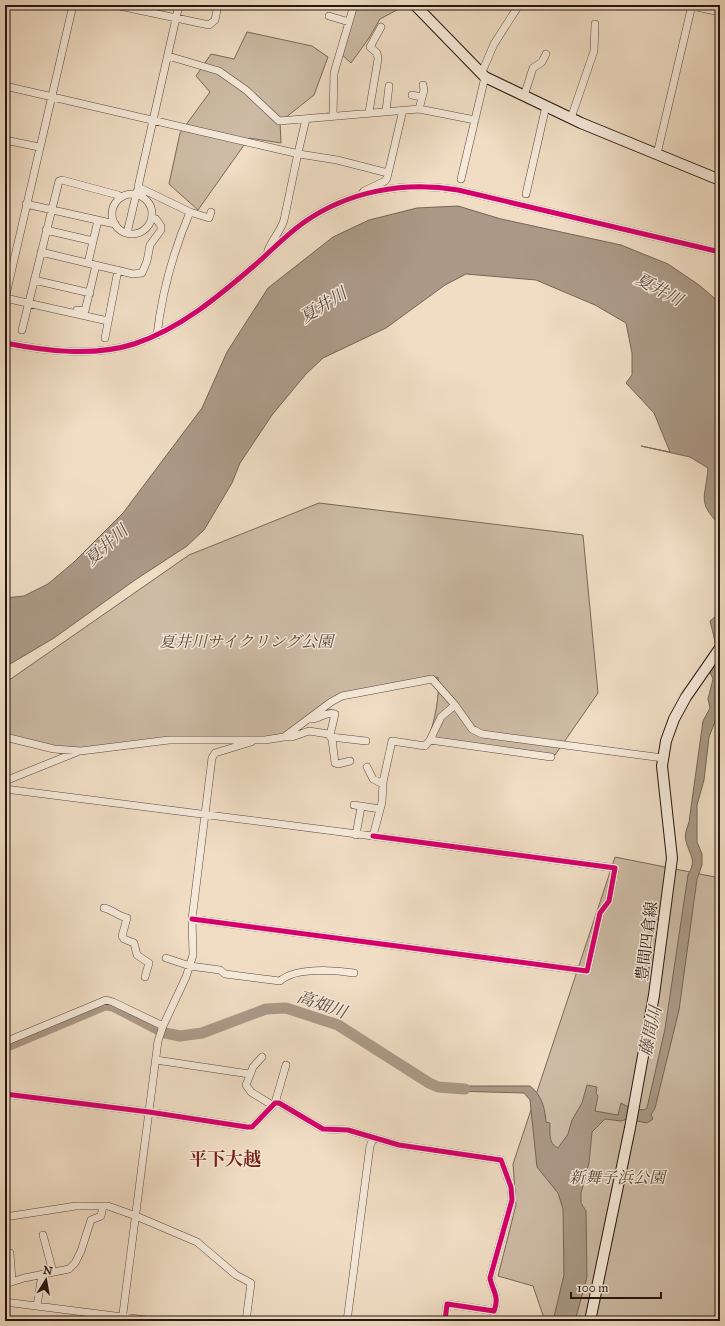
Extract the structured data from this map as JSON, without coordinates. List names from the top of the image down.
{
  "streets": {
    "main road": ["豊間四倉線"]
  },
  "districts": ["平下大越"],
  "water": ["夏井川", "高畑川", "藤間川"],
  "parks": ["夏井川サイクリング公園", "新舞子浜公園"],
  "scale_bar": "100 m",
  "north": "top"
}
